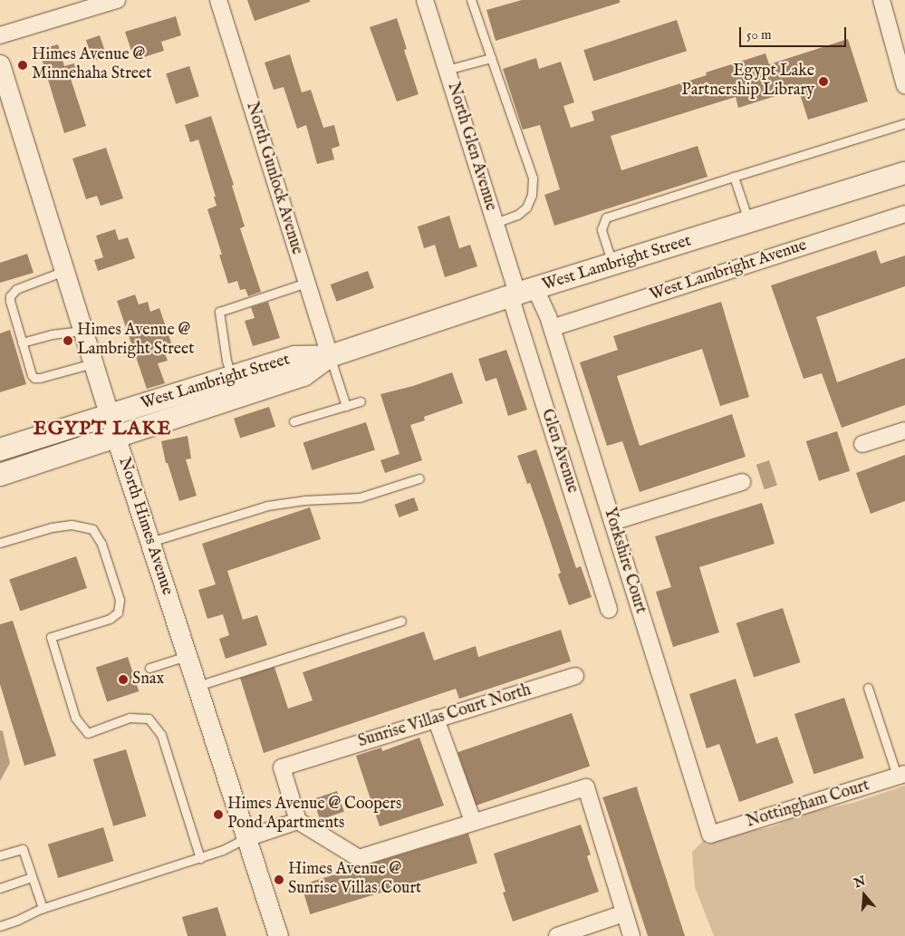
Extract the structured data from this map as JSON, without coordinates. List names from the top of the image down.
{
  "streets": {
    "main road": ["West Lambright Street"],
    "street": [
      "North Glen Avenue",
      "North Gunlock Avenue",
      "West Lambright Avenue",
      "Glen Avenue",
      "North Himes Avenue",
      "Yorkshire Court",
      "Sunrise Villas Court North",
      "Nottingham Court"
    ]
  },
  "crossings": [
    ["North Glen Avenue", "West Lambright Street"],
    ["North Glen Avenue", "Glen Avenue"],
    ["North Glen Avenue", "Yorkshire Court"],
    ["North Gunlock Avenue", "West Lambright Street"],
    ["West Lambright Street", "Glen Avenue"],
    ["West Lambright Street", "North Himes Avenue"],
    ["West Lambright Street", "Yorkshire Court"],
    ["West Lambright Avenue", "Yorkshire Court"],
    ["Glen Avenue", "Yorkshire Court"],
    ["Yorkshire Court", "Nottingham Court"]
  ],
  "districts": ["EGYPT LAKE"],
  "places": [
    "Himes Avenue @ Minnehaha Street",
    "Egypt Lake Partnership Library",
    "Himes Avenue @ Lambright Street",
    "Snax",
    "Himes Avenue @ Coopers Pond Apartments",
    "Himes Avenue @ Sunrise Villas Court"
  ],
  "scale_bar": "50 m",
  "north": "top"
}
